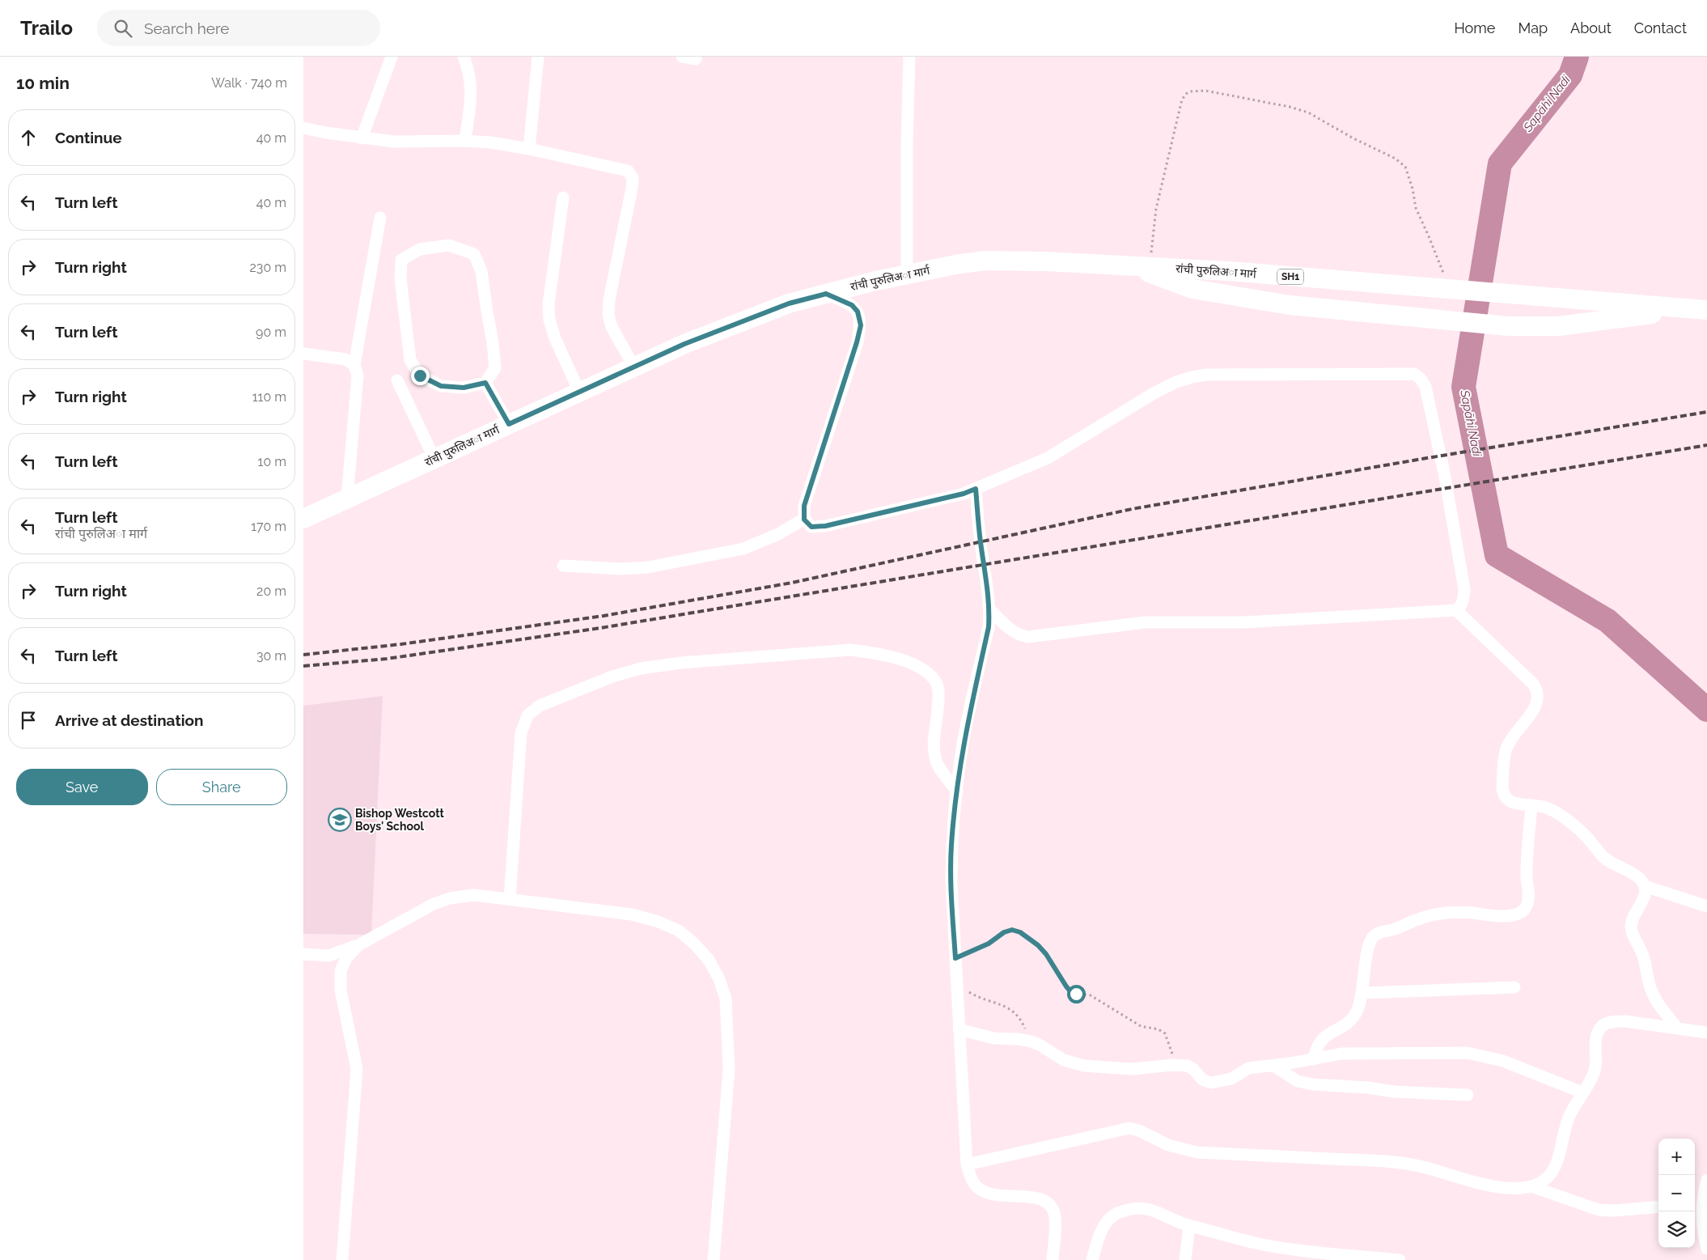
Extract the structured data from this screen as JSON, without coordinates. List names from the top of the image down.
{
  "streets": {
    "main road": ["रांची पुरुलिअा मार्ग", "SH1"]
  },
  "crossings": [
    ["रांची पुरुलिअा मार्ग", "SH1"]
  ],
  "water": ["Sapāhi Nadi"],
  "places": {
    "school or university": ["Bishop Westcott Boys' School"]
  },
  "page": {
    "header": "Trailo",
    "search": "Search here",
    "nav": [
      "Home",
      "Map",
      "About",
      "Contact"
    ],
    "heading": ["10 min", "Walk · 740 m"],
    "list": [
      ["Continue", "40 m"],
      ["Turn left", "40 m"],
      ["Turn right", "230 m"],
      ["Turn left", "90 m"],
      ["Turn right", "110 m"],
      ["Turn left", "10 m"],
      ["Turn left", "रांची पुरुलिअा मार्ग", "170 m"],
      ["Turn right", "20 m"],
      ["Turn left", "30 m"],
      "Arrive at destination"
    ],
    "buttons": ["Save", "Share"],
    "map_buttons": ["+", "−"]
  }
}
